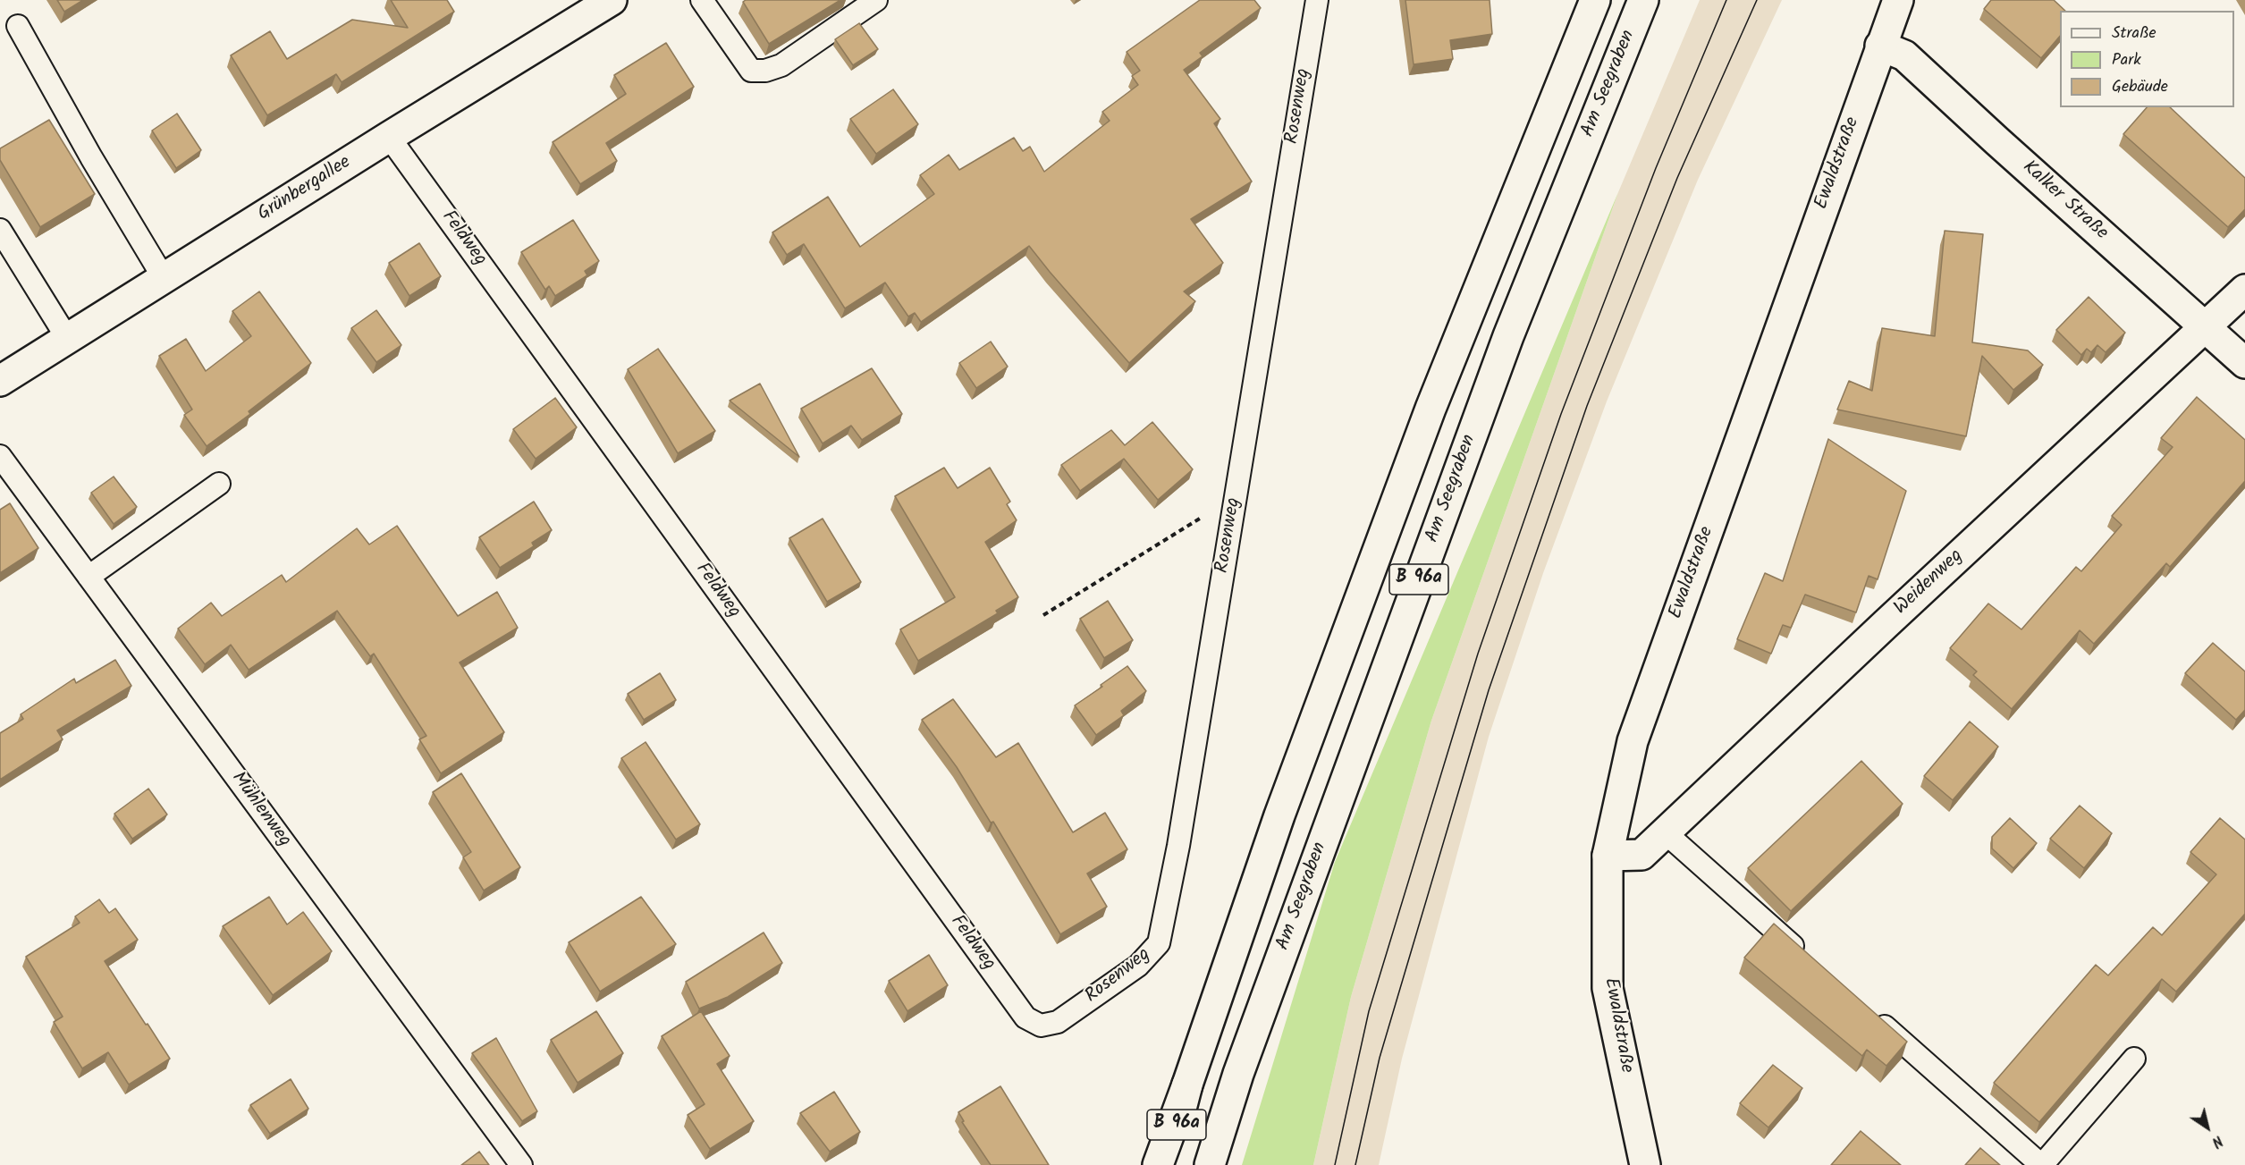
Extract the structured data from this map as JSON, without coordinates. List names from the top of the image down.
{
  "streets": {
    "main road": [
      "Am Seegraben",
      "Ewaldstraße",
      "Grünbergallee",
      "Kalker Straße",
      "B 96a",
      "Weidenweg"
    ],
    "lane": ["Rosenweg", "Feldweg", "Mühlenweg"]
  },
  "crossings": [
    ["Rosenweg", "Feldweg"],
    ["Ewaldstraße", "Kalker Straße"],
    ["Ewaldstraße", "Weidenweg"],
    ["Grünbergallee", "Feldweg"],
    ["Kalker Straße", "Weidenweg"]
  ],
  "legend": ["Straße", "Park", "Gebäude"],
  "north": "bottom right"
}
